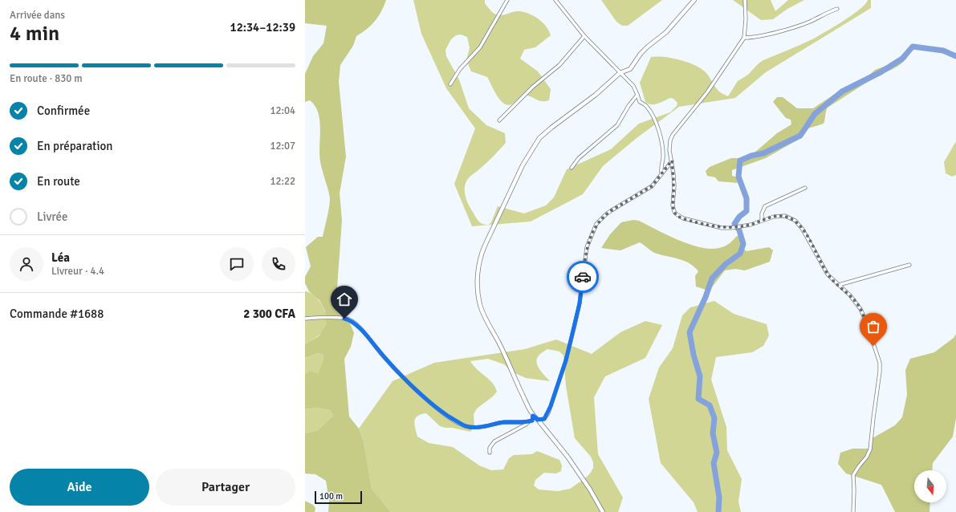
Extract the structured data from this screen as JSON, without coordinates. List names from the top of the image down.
{
  "scale_bar": "100 m",
  "north": "bottom",
  "page": {
    "heading": ["4 min", "Arrivée dans", "12:34–12:39"],
    "panel": [
      "Léa",
      "Livreur · 4.4",
      "Commande #1688",
      "2 300 CFA"
    ],
    "bar": "En route · 830 m",
    "list": [
      ["Confirmée", "12:04"],
      ["En préparation", "12:07"],
      ["En route", "12:22"],
      "Livrée"
    ],
    "buttons": ["Aide", "Partager"],
    "scale": "100 m"
  }
}
